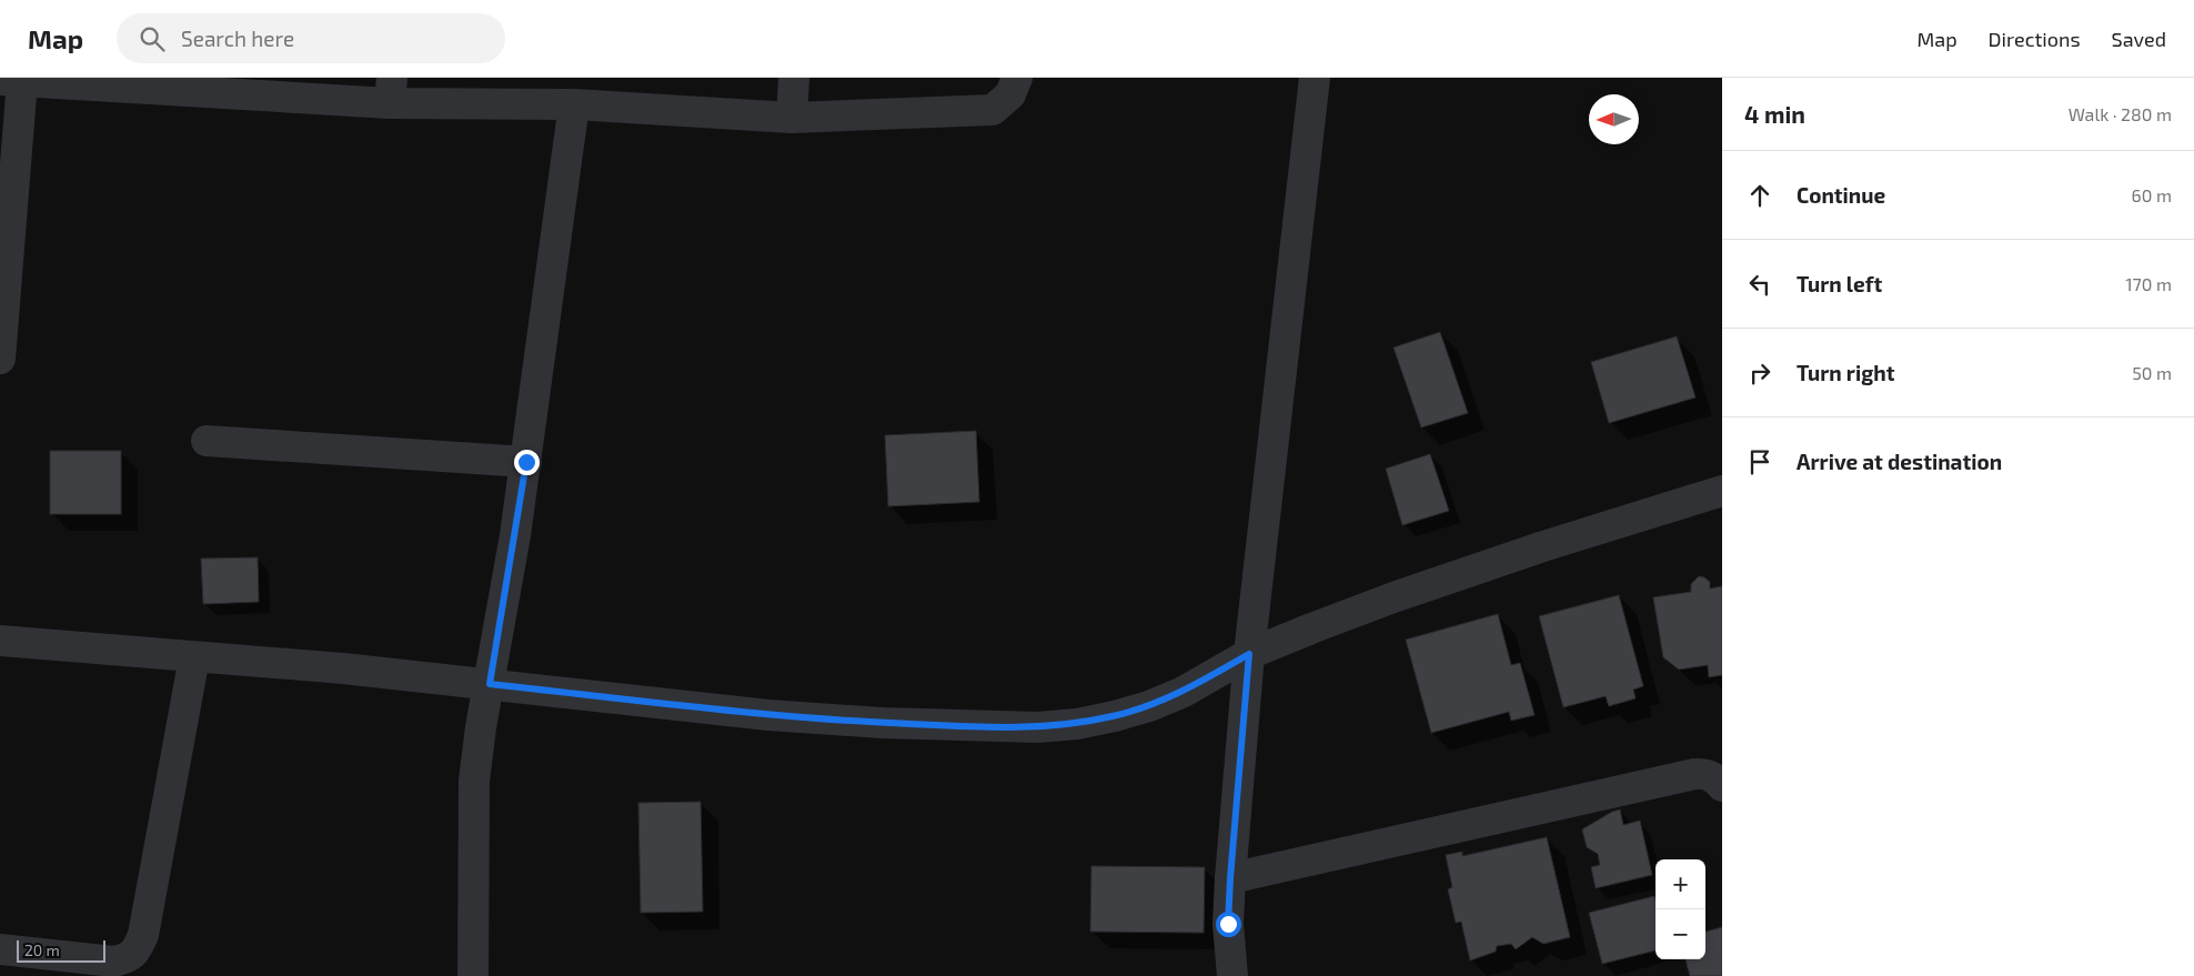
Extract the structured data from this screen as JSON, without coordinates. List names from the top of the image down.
{
  "scale_bar": "20 m",
  "north": "left",
  "page": {
    "header": "Map",
    "search": "Search here",
    "nav": ["Map", "Directions", "Saved"],
    "heading": ["4 min", "Walk · 280 m"],
    "list": [
      ["Continue", "60 m"],
      ["Turn left", "170 m"],
      ["Turn right", "50 m"],
      "Arrive at destination"
    ],
    "map_buttons": ["+", "−"],
    "scale": "20 m"
  }
}
